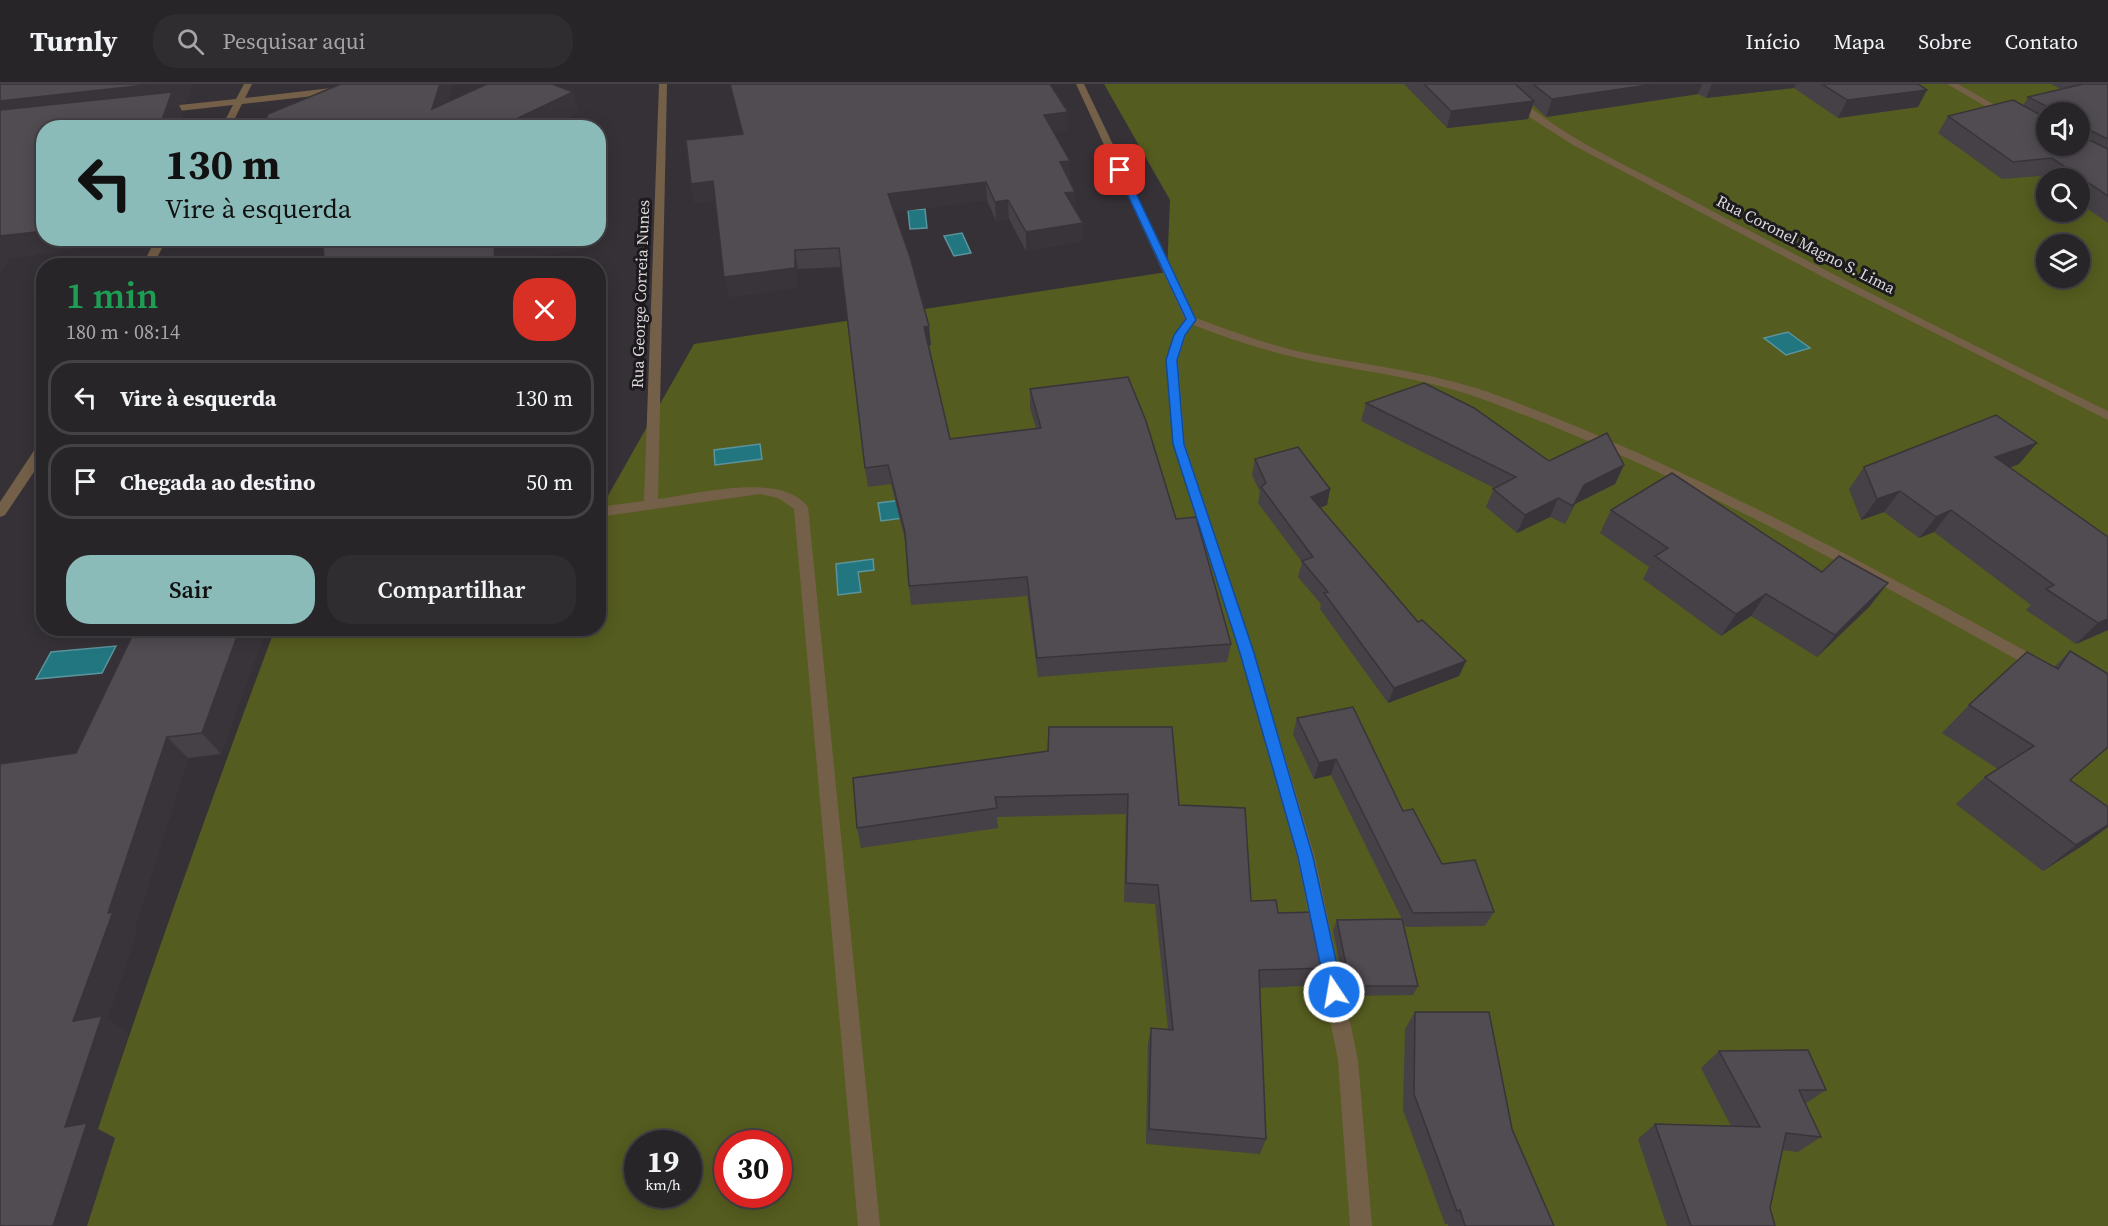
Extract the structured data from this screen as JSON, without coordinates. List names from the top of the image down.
{
  "streets": {
    "street": ["Rua Coronel Magno S. Lima", "Rua George Correia Nunes"]
  },
  "page": {
    "header": "Turnly",
    "search": "Pesquisar aqui",
    "nav": [
      "Início",
      "Mapa",
      "Sobre",
      "Contato"
    ],
    "turn": ["130 m", "Vire à esquerda"],
    "heading": ["1 min", "180 m · 08:14"],
    "list": [
      {
        "name": "Vire à esquerda",
        "value": "130 m"
      },
      {
        "name": "Chegada ao destino",
        "value": "50 m"
      }
    ],
    "buttons": ["Sair", "Compartilhar"],
    "speed": "19 km/h",
    "limit": "30"
  }
}
